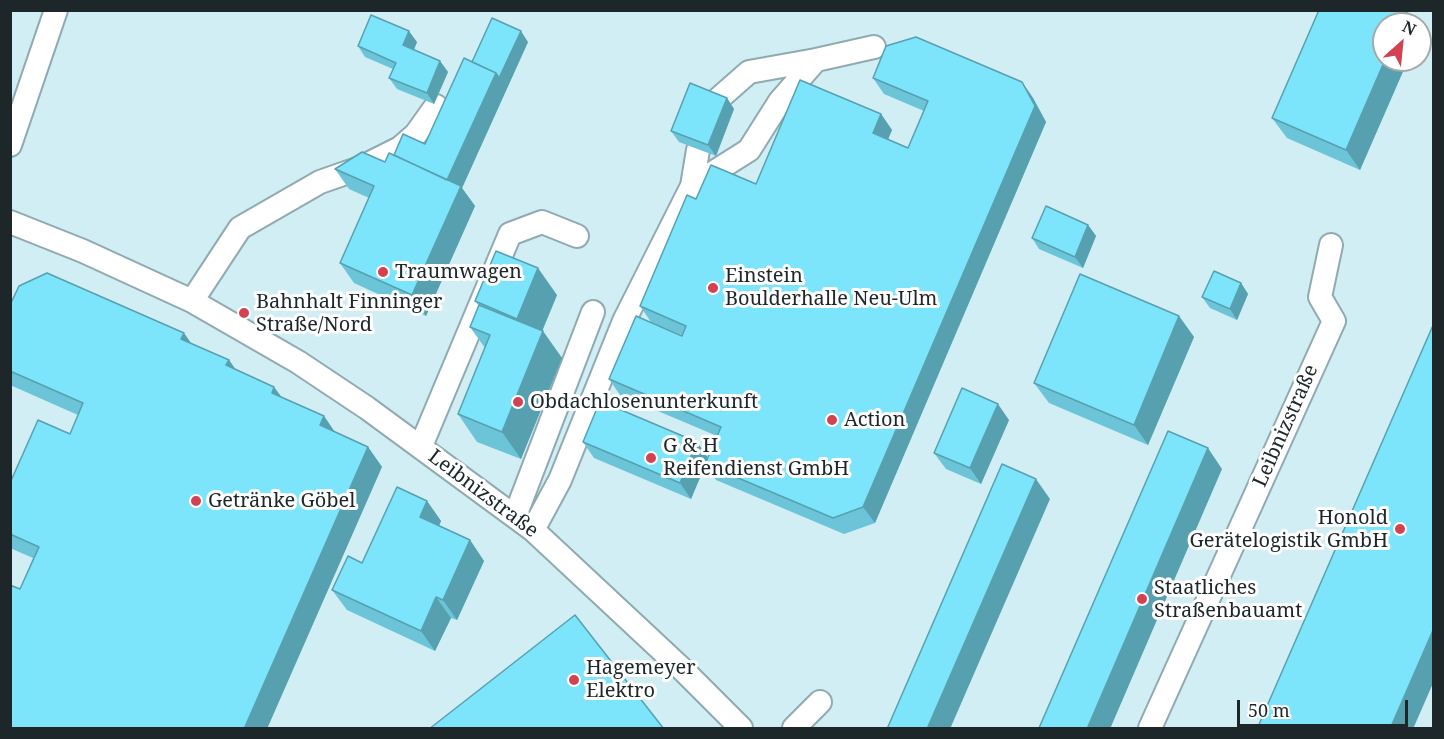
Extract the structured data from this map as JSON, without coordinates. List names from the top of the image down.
{
  "streets": {
    "street": ["Leibnizstraße"]
  },
  "places": [
    "Traumwagen",
    "Einstein Boulderhalle Neu-Ulm",
    "Bahnhalt Finninger Straße/Nord",
    "Obdachlosenunterkunft",
    "Action",
    "G & H Reifendienst GmbH",
    "Getränke Göbel",
    "Honold Gerätelogistik GmbH",
    "Staatliches Straßenbauamt",
    "Hagemeyer Elektro"
  ],
  "scale_bar": "50 m",
  "north": "top right"
}
